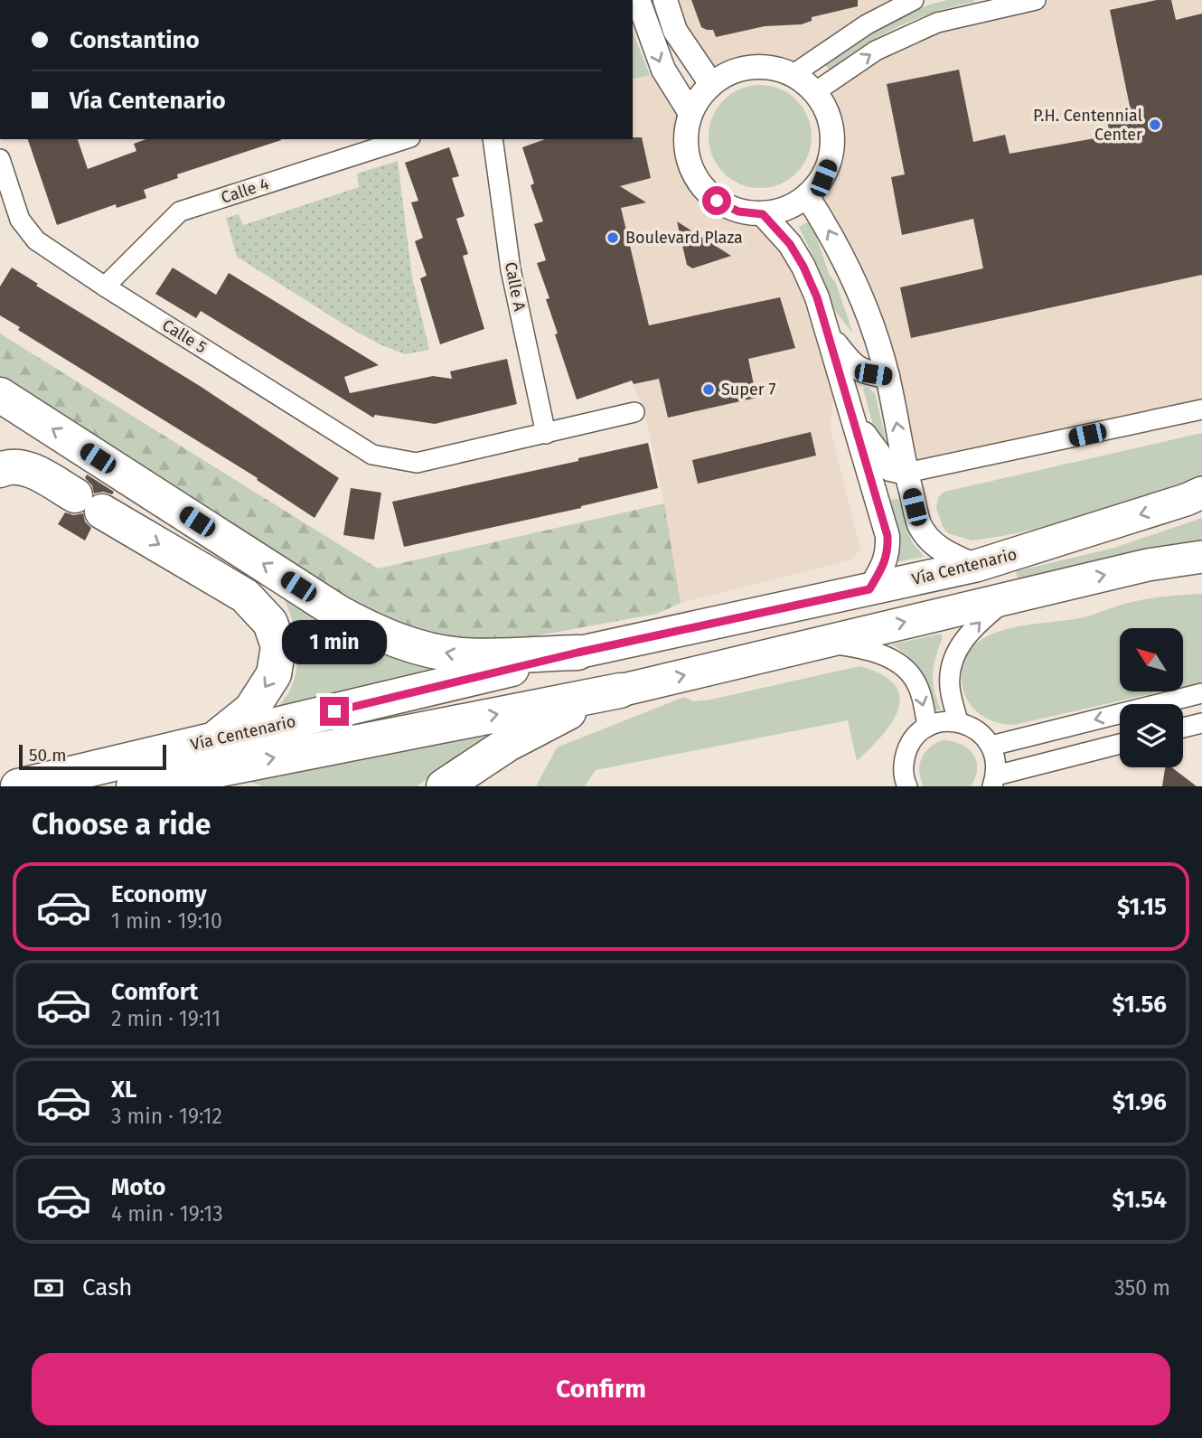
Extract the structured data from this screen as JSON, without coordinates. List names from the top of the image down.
{
  "streets": {
    "highway": ["Vía Centenario"],
    "street": ["Calle 4", "Calle A", "Calle 5"]
  },
  "crossings": [
    ["Calle 4", "Calle 5"],
    ["Calle A", "Calle 5"]
  ],
  "places": ["P.H. Centennial Center", "Boulevard Plaza", "Super 7"],
  "scale_bar": "50 m",
  "north": "top left",
  "page": {
    "banner": ["Constantino", "Vía Centenario"],
    "bubble": "1 min",
    "scale": "50 m",
    "heading": "Choose a ride",
    "list": [
      {
        "name": "Economy",
        "note": "1 min · 19:10",
        "value": "$1.15"
      },
      {
        "name": "Comfort",
        "note": "2 min · 19:11",
        "value": "$1.56"
      },
      {
        "name": "XL",
        "note": "3 min · 19:12",
        "value": "$1.96"
      },
      {
        "name": "Moto",
        "note": "4 min · 19:13",
        "value": "$1.54"
      }
    ],
    "pay": ["Cash", "350 m"],
    "buttons": "Confirm"
  }
}
